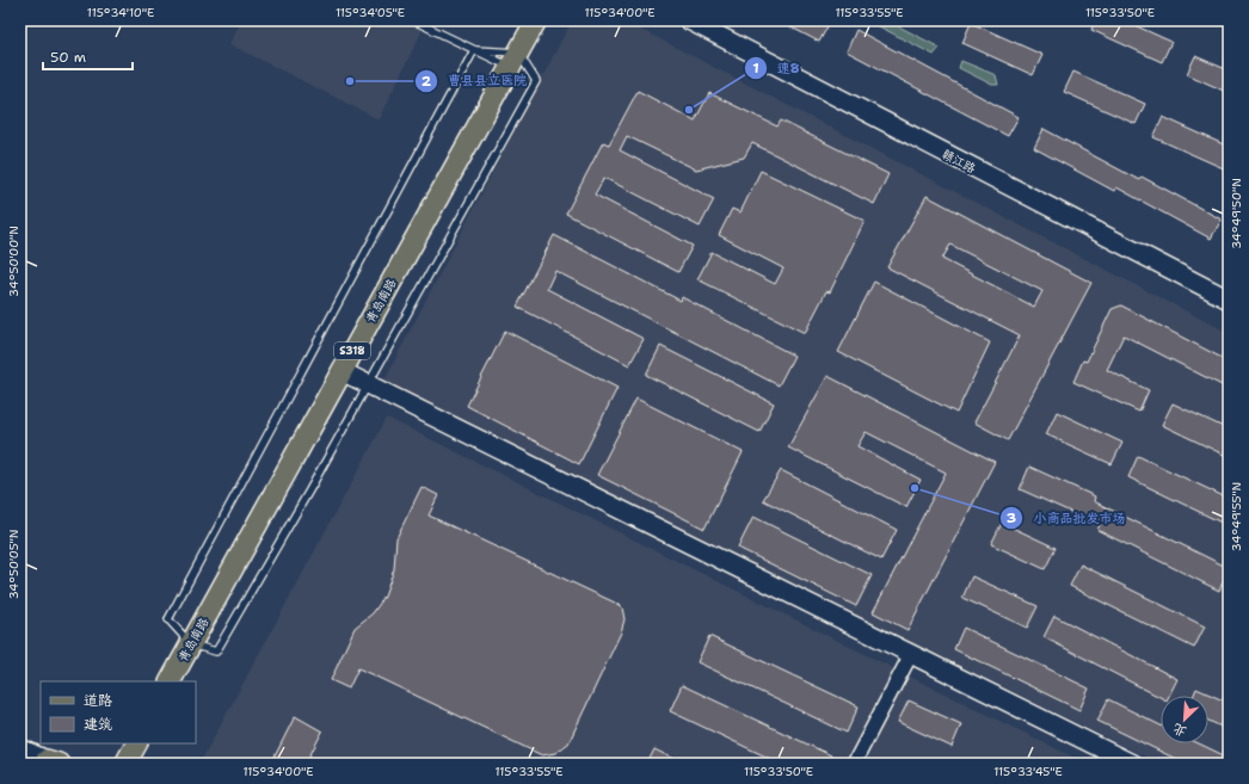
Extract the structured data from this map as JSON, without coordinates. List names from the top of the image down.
{
  "streets": {
    "main road": ["青岛南路", "S318"],
    "street": ["赣江路"]
  },
  "places": ["曹县县立医院", "速8", "小商品批发市场"],
  "legend": ["道路", "建筑"],
  "scale_bar": "50 m",
  "north": "bottom left",
  "coordinates": [
    "115°34'10\"E",
    "115°34'05\"E",
    "115°34'00\"E",
    "115°33'55\"E",
    "115°33'50\"E",
    "34°49'50\"N",
    "34°50'00\"N",
    "34°49'55\"N",
    "34°50'05\"N",
    "115°33'45\"E"
  ]
}
